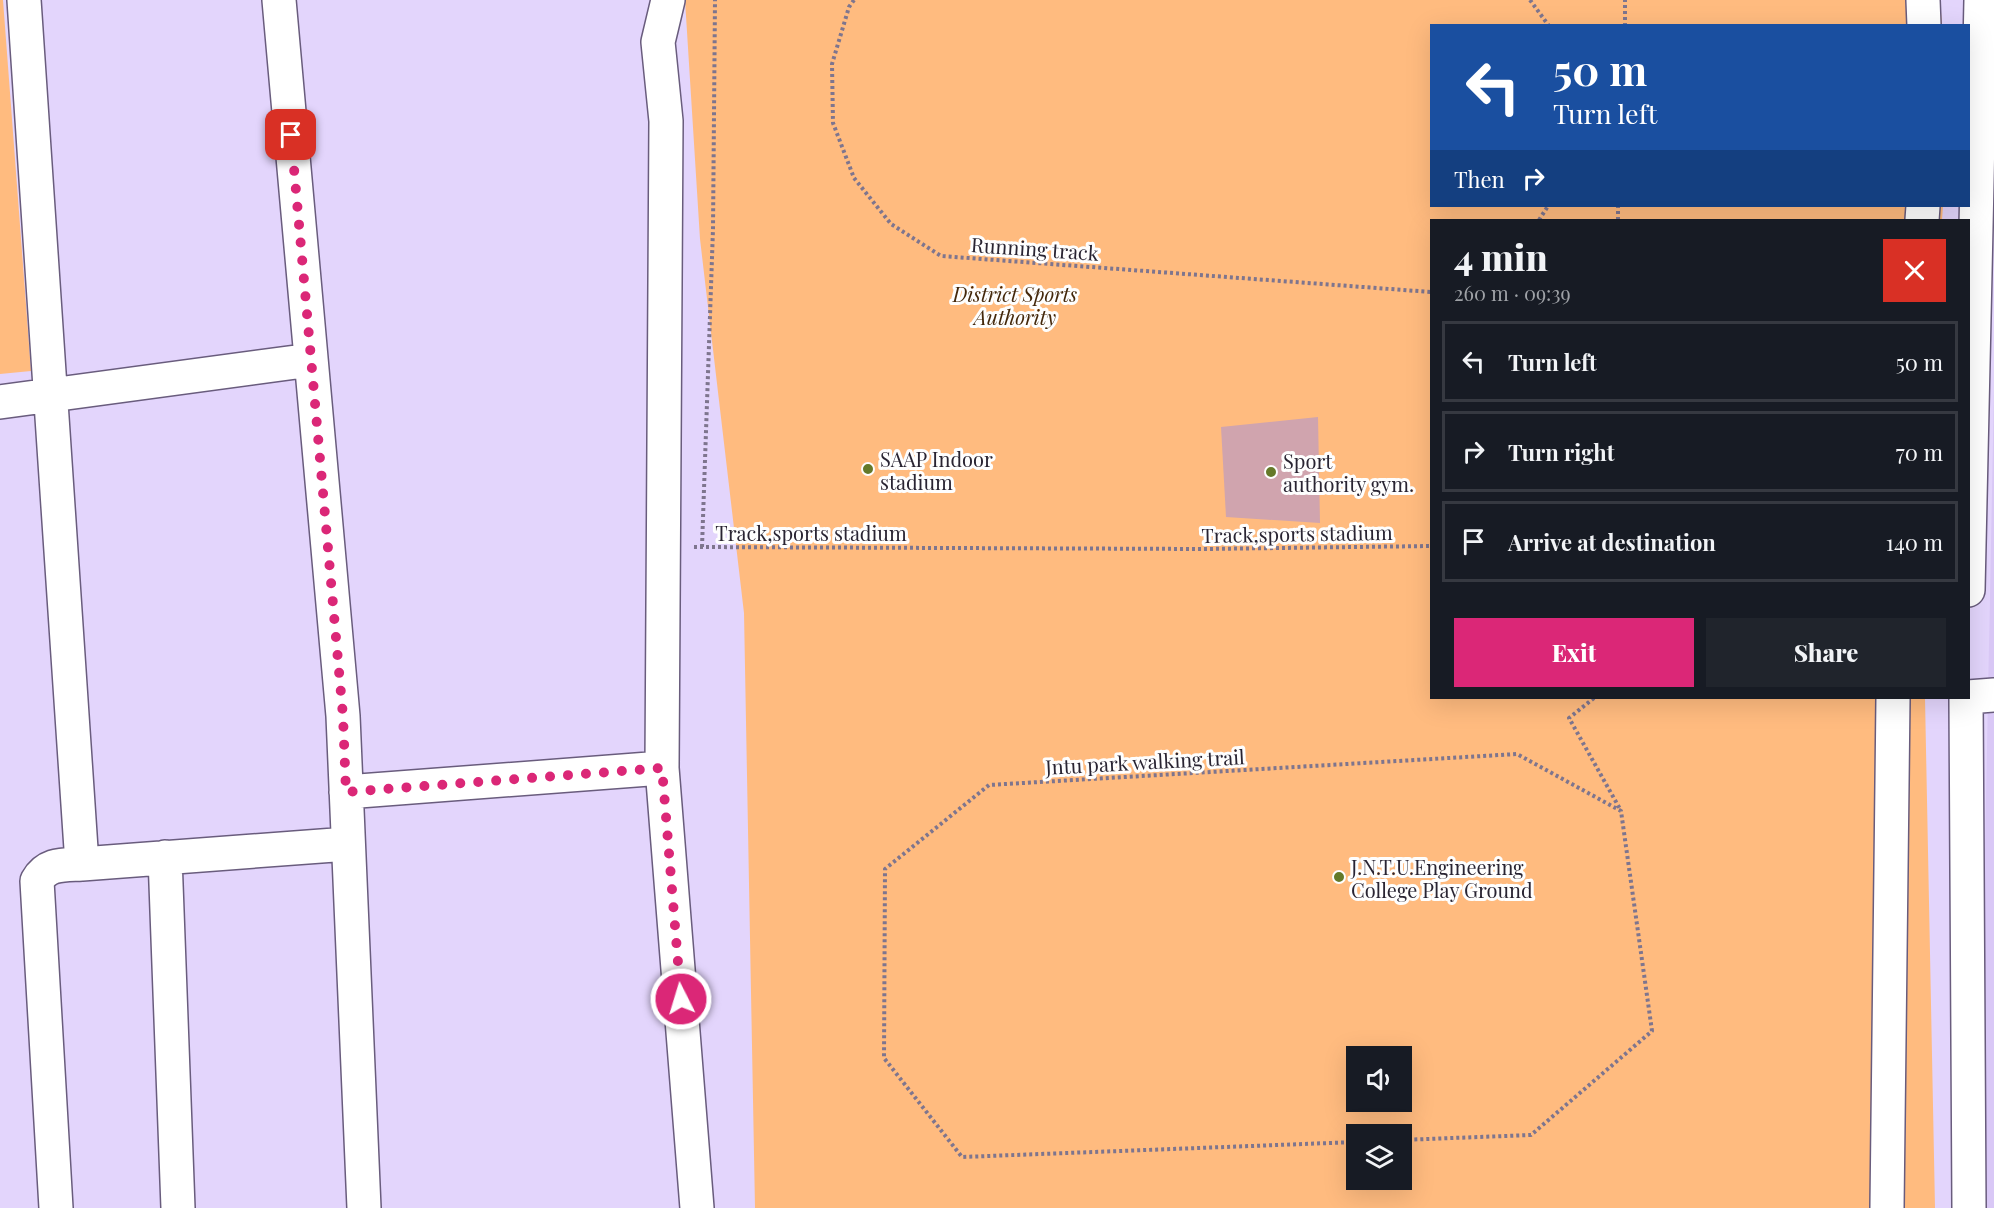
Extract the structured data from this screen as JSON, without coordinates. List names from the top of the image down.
{
  "streets": {
    "path": ["Running track", "Track,sports stadium", "Jntu park walking trail"]
  },
  "parks": ["District Sports Authority"],
  "places": ["SAAP Indoor stadium", "Sport authority gym.", "J.N.T.U.Engineering College Play Ground"],
  "page": {
    "turn": ["50 m", "Turn left"],
    "then": "Then",
    "heading": ["4 min", "260 m · 09:39"],
    "list": [
      {
        "name": "Turn left",
        "value": "50 m"
      },
      {
        "name": "Turn right",
        "value": "70 m"
      },
      {
        "name": "Arrive at destination",
        "value": "140 m"
      }
    ],
    "buttons": ["Exit", "Share"]
  }
}
